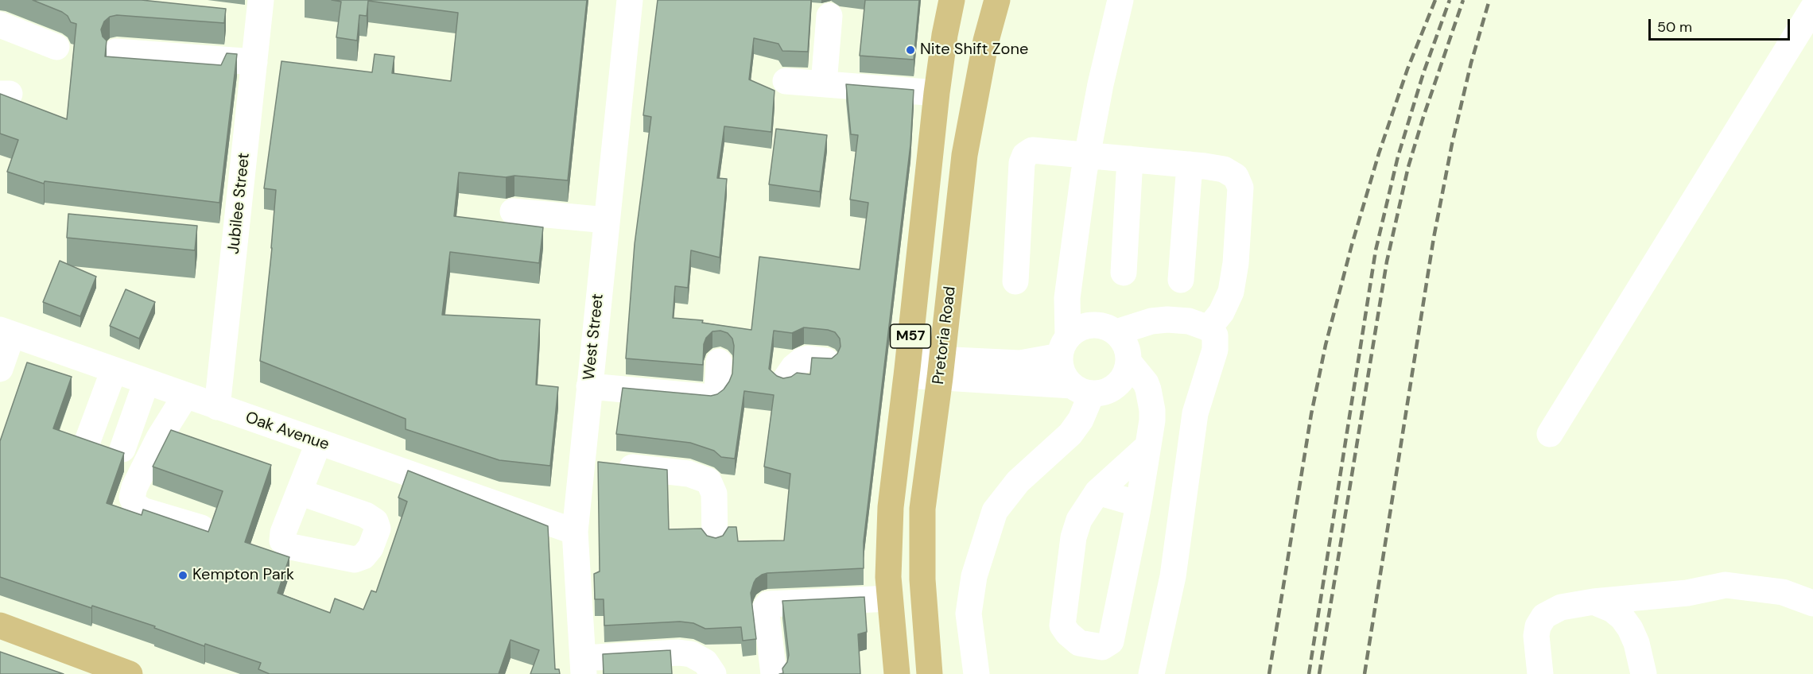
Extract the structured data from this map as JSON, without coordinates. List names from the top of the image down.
{
  "streets": {
    "main road": ["Pretoria Road", "M57"],
    "street": ["Jubilee Street", "West Street", "Oak Avenue"]
  },
  "crossings": [
    ["Jubilee Street", "Oak Avenue"],
    ["West Street", "Oak Avenue"]
  ],
  "places": ["Nite Shift Zone", "Kempton Park"],
  "scale_bar": "50 m"
}
